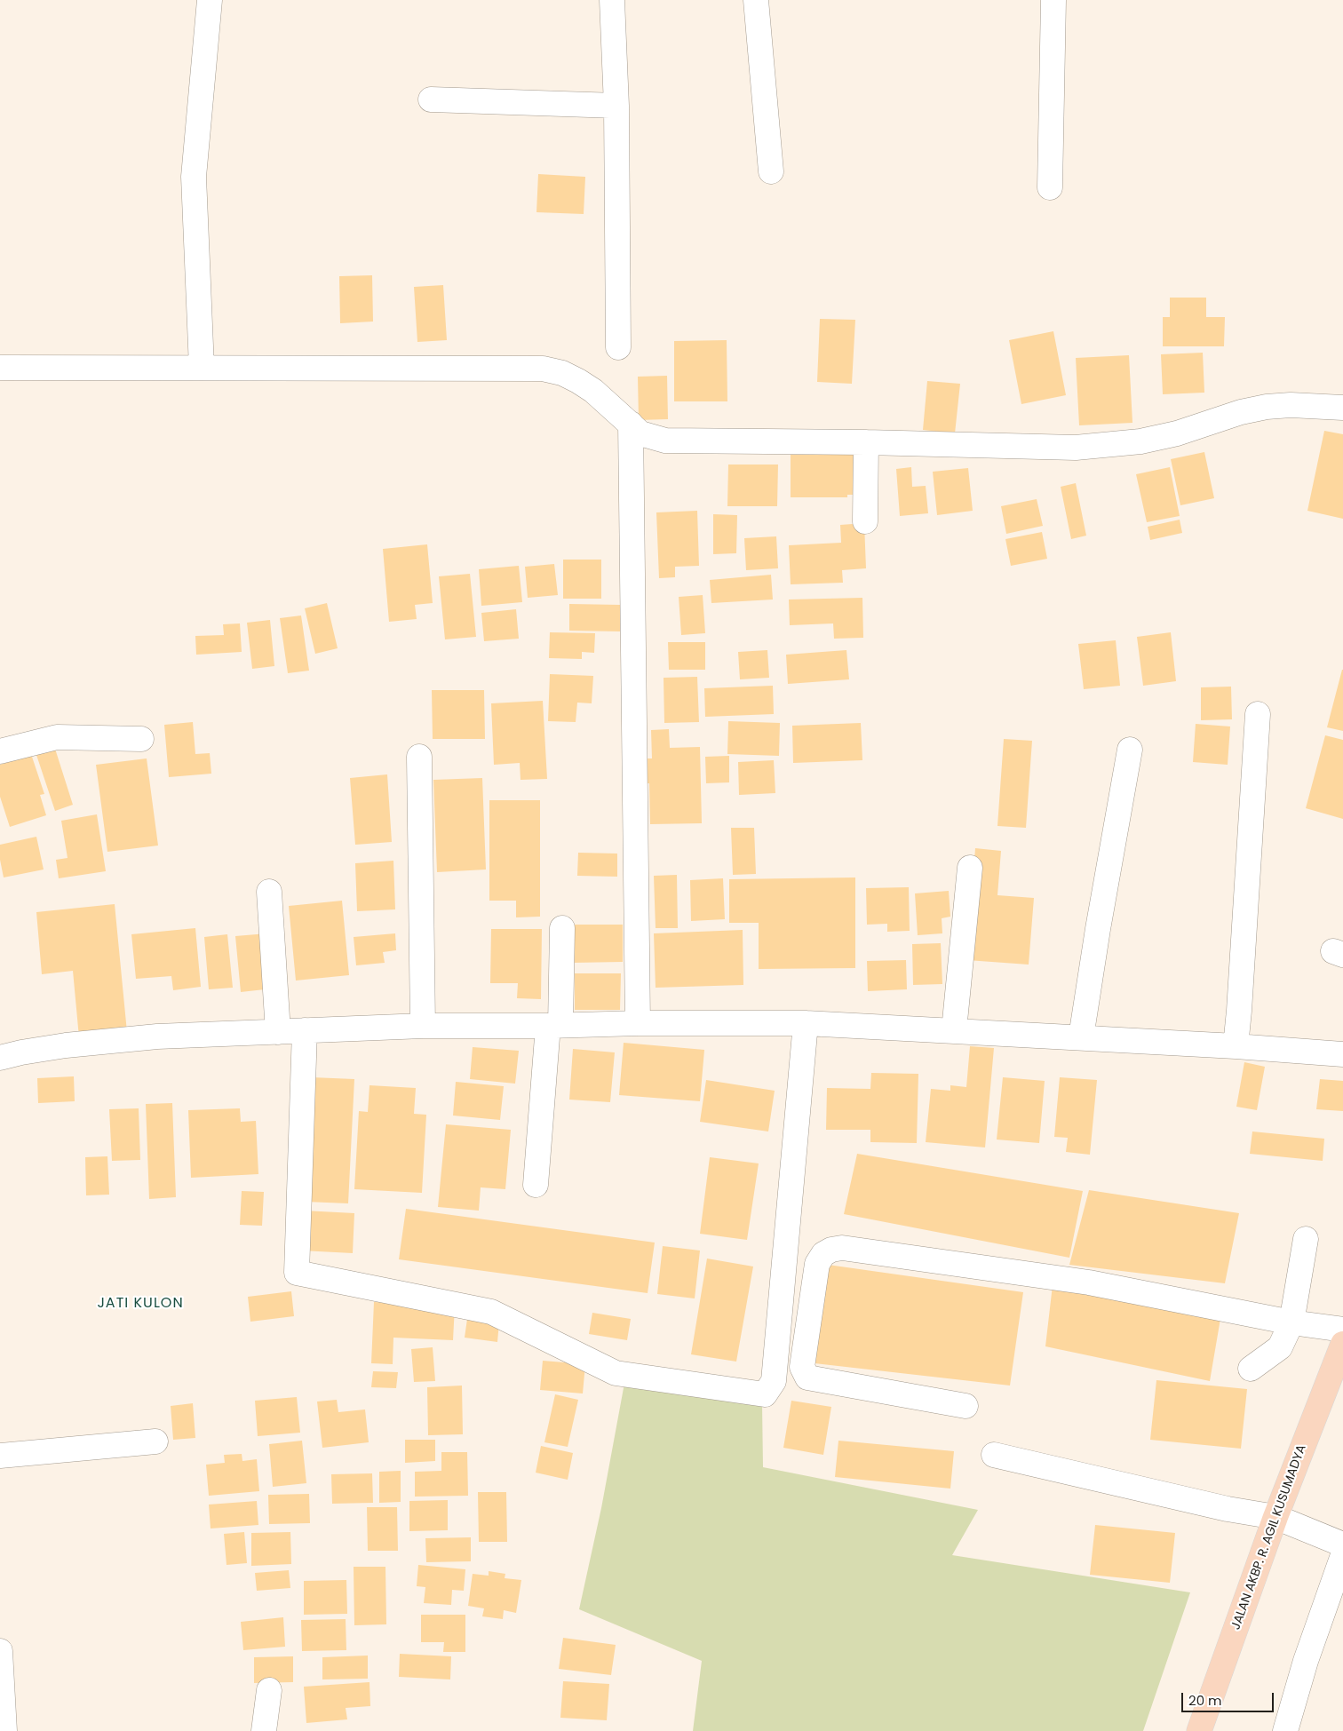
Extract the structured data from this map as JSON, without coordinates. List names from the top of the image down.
{
  "streets": {
    "main road": ["JALAN AKBP. R. AGIL KUSUMADYA"]
  },
  "districts": ["JATI KULON"],
  "scale_bar": "20 m"
}
